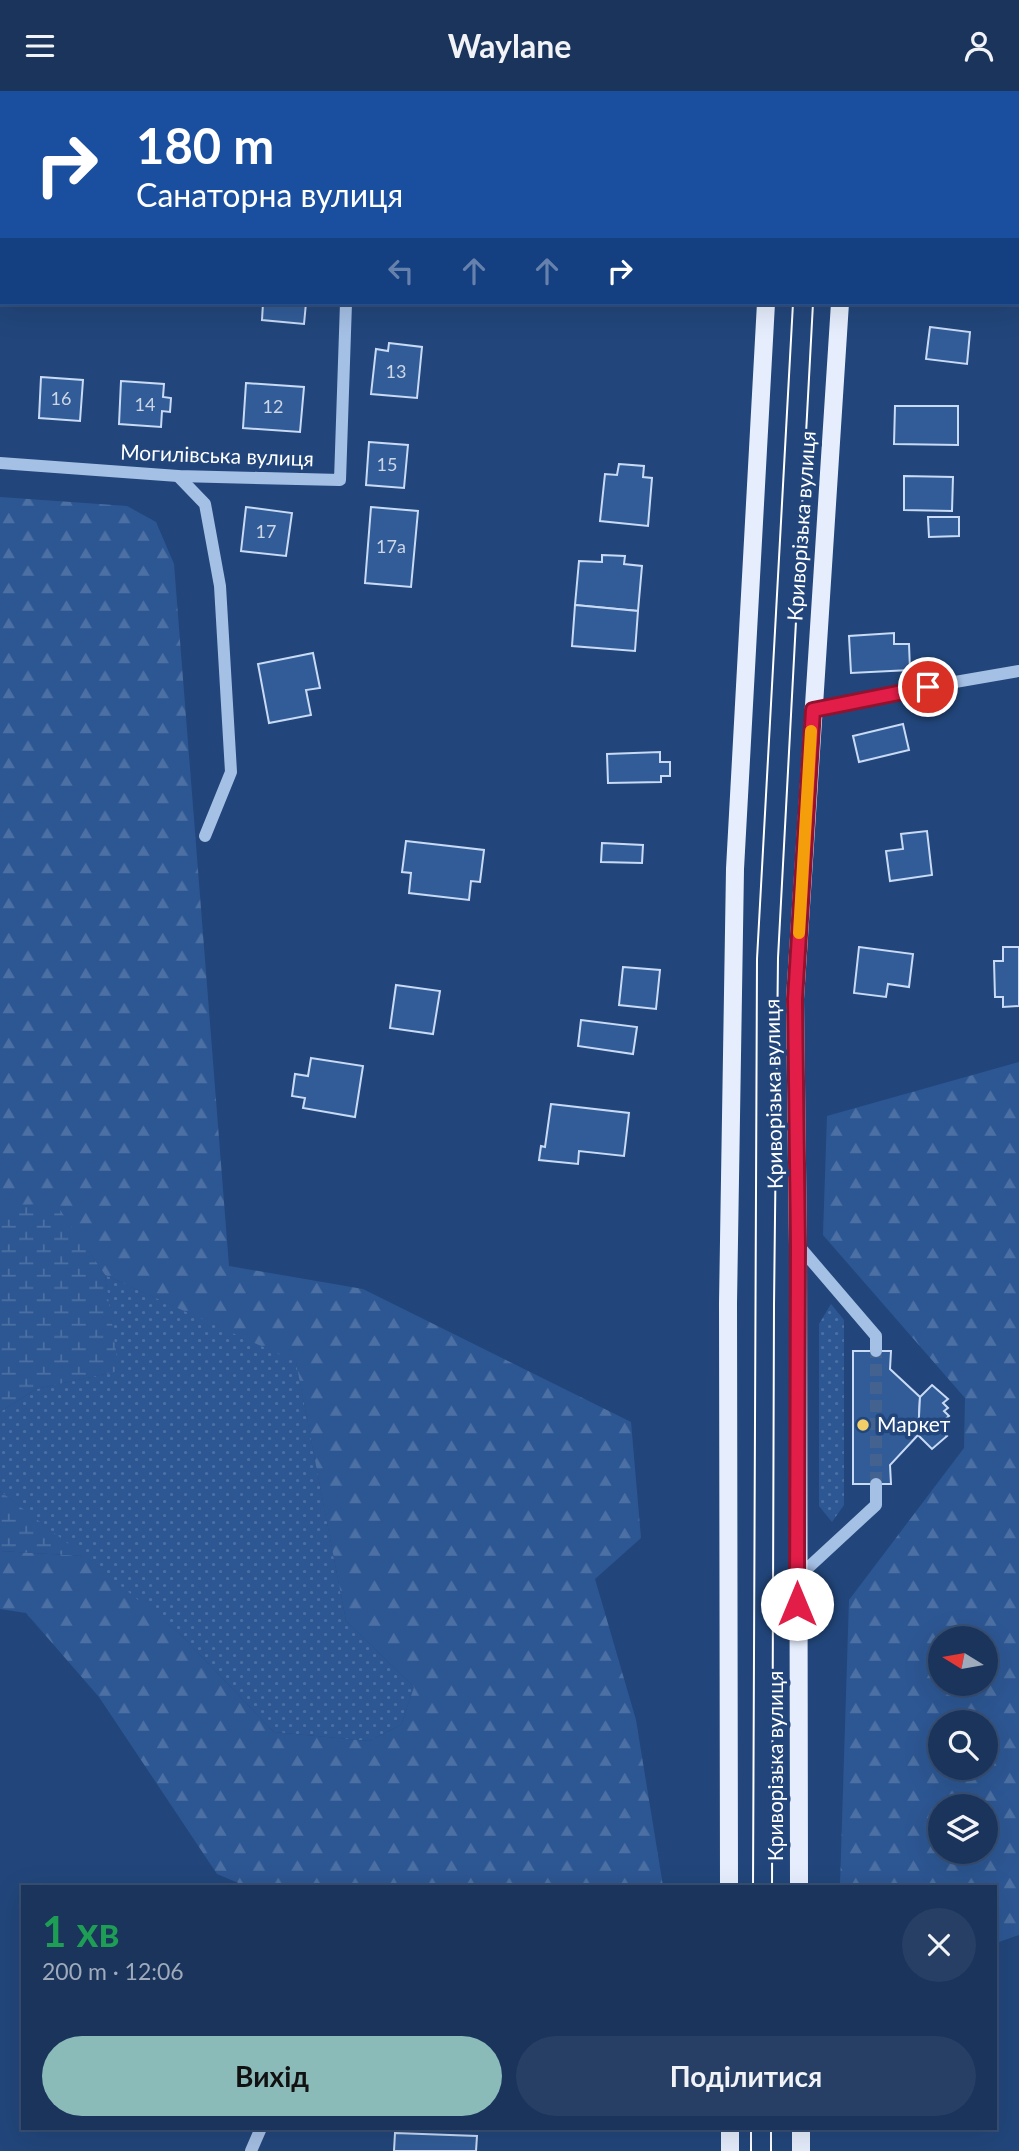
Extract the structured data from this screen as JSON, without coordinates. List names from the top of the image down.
{
  "streets": {
    "main road": ["Криворізька вулиця"],
    "street": ["Могилівська вулиця"]
  },
  "places": ["Маркет"],
  "house_numbers": [
    "13",
    "16",
    "14",
    "12",
    "15",
    "17",
    "17а"
  ],
  "north": "left",
  "page": {
    "header": "Waylane",
    "turn": ["180 m", "Санаторна вулиця"],
    "heading": ["1 хв", "200 m · 12:06"],
    "buttons": ["Вихід", "Поділитися"]
  }
}
